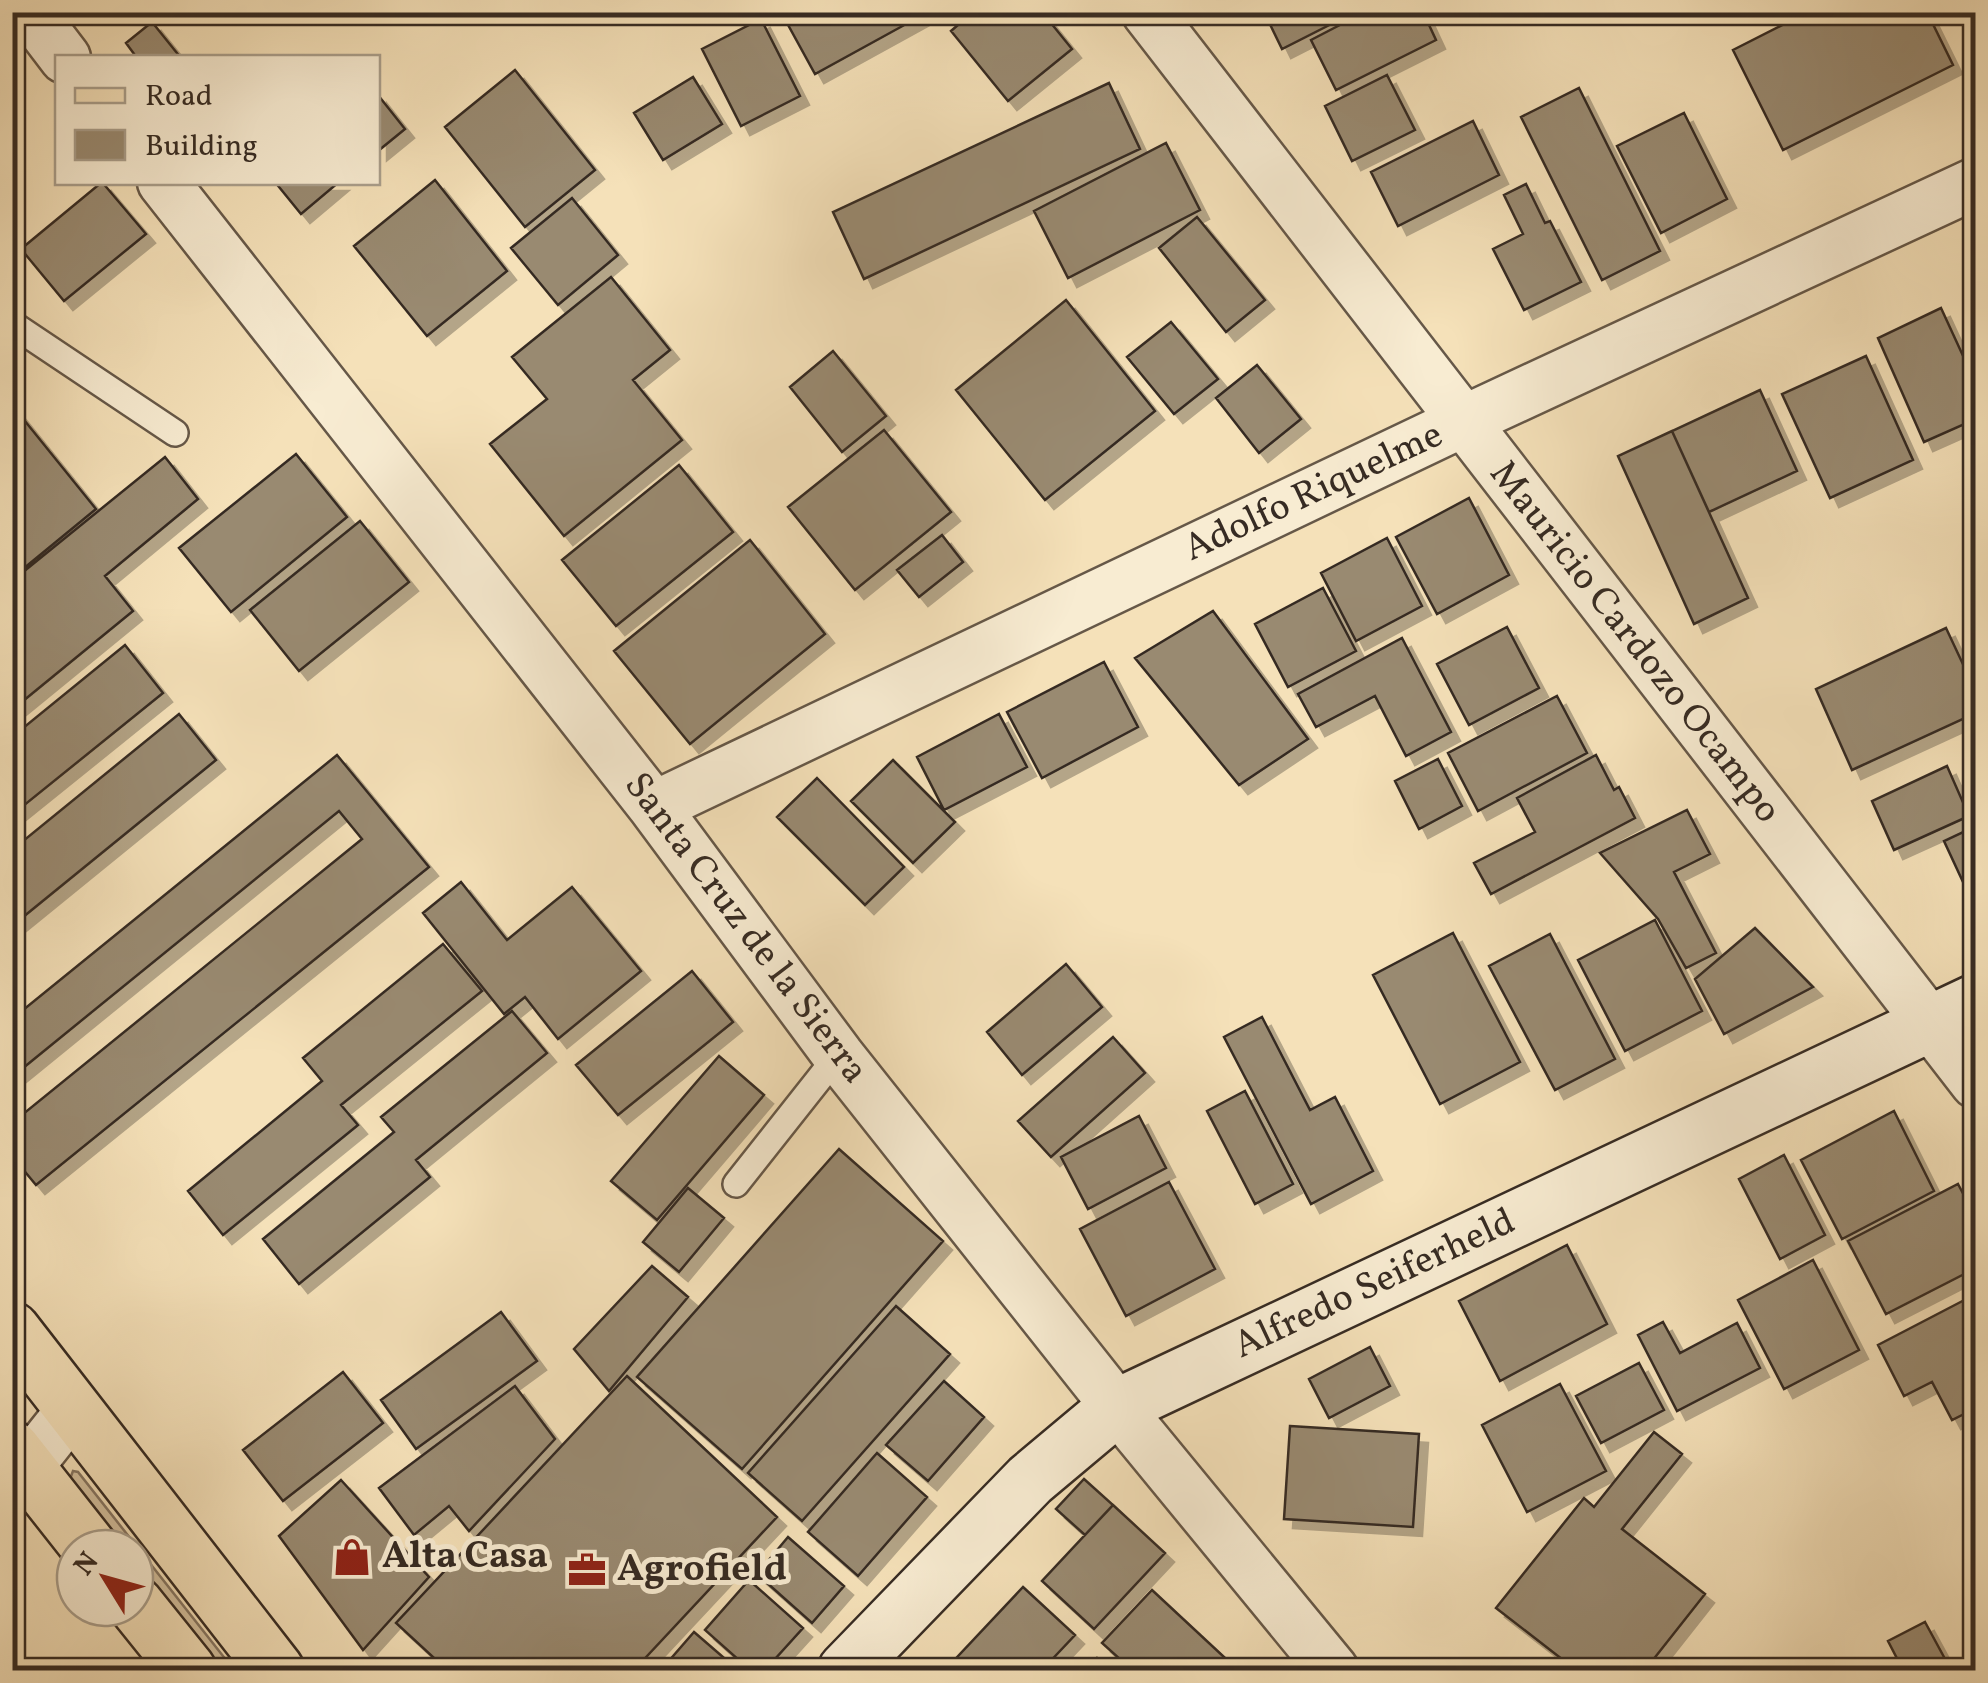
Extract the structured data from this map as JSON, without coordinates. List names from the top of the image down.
{
  "streets": {
    "street": [
      "Adolfo Riquelme",
      "Mauricio Cardozo Ocampo",
      "Santa Cruz de la Sierra",
      "Alfredo Seiferheld"
    ]
  },
  "crossings": [
    ["Adolfo Riquelme", "Mauricio Cardozo Ocampo"],
    ["Adolfo Riquelme", "Santa Cruz de la Sierra"],
    ["Mauricio Cardozo Ocampo", "Alfredo Seiferheld"],
    ["Santa Cruz de la Sierra", "Alfredo Seiferheld"]
  ],
  "places": {
    "shop": ["Alta Casa"],
    "office": ["Agrofield"]
  },
  "legend": ["Road", "Building"],
  "north": "top left"
}
